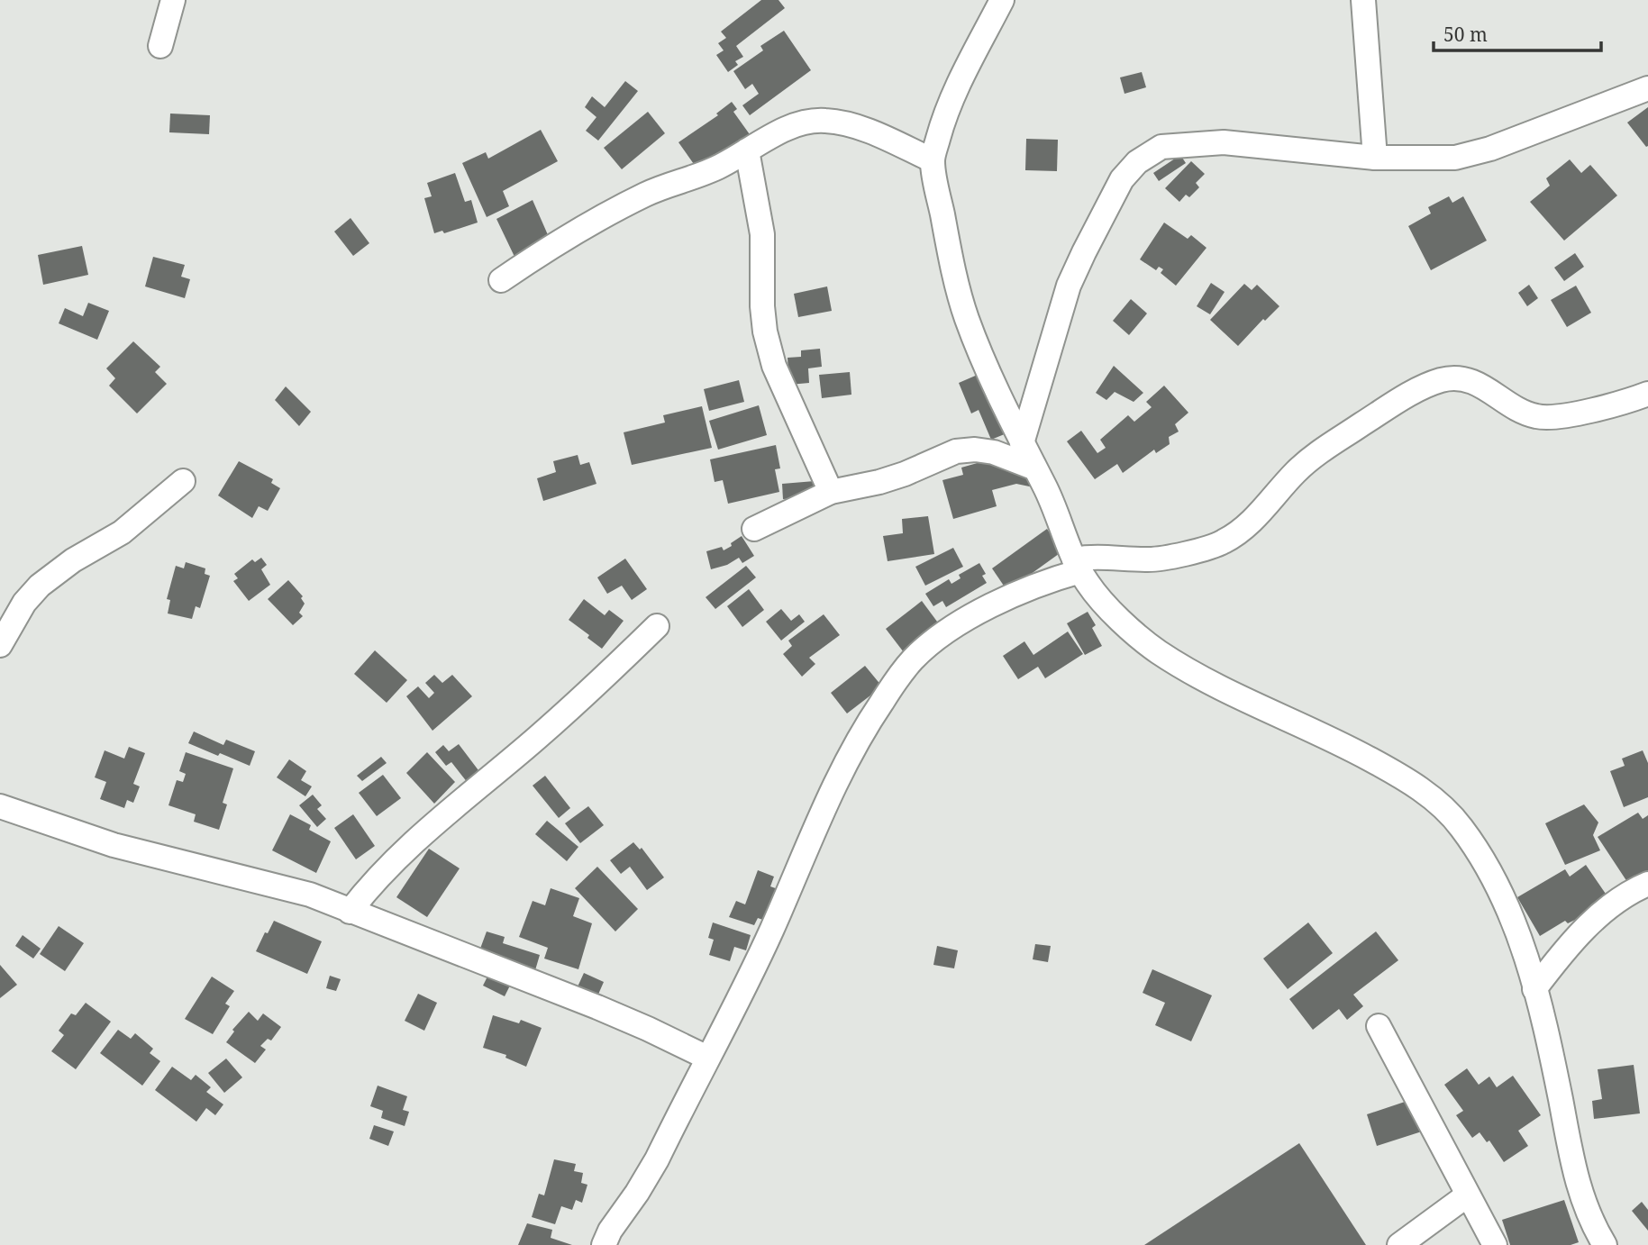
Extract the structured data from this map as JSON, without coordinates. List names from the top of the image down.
{
  "scale_bar": "50 m"
}
